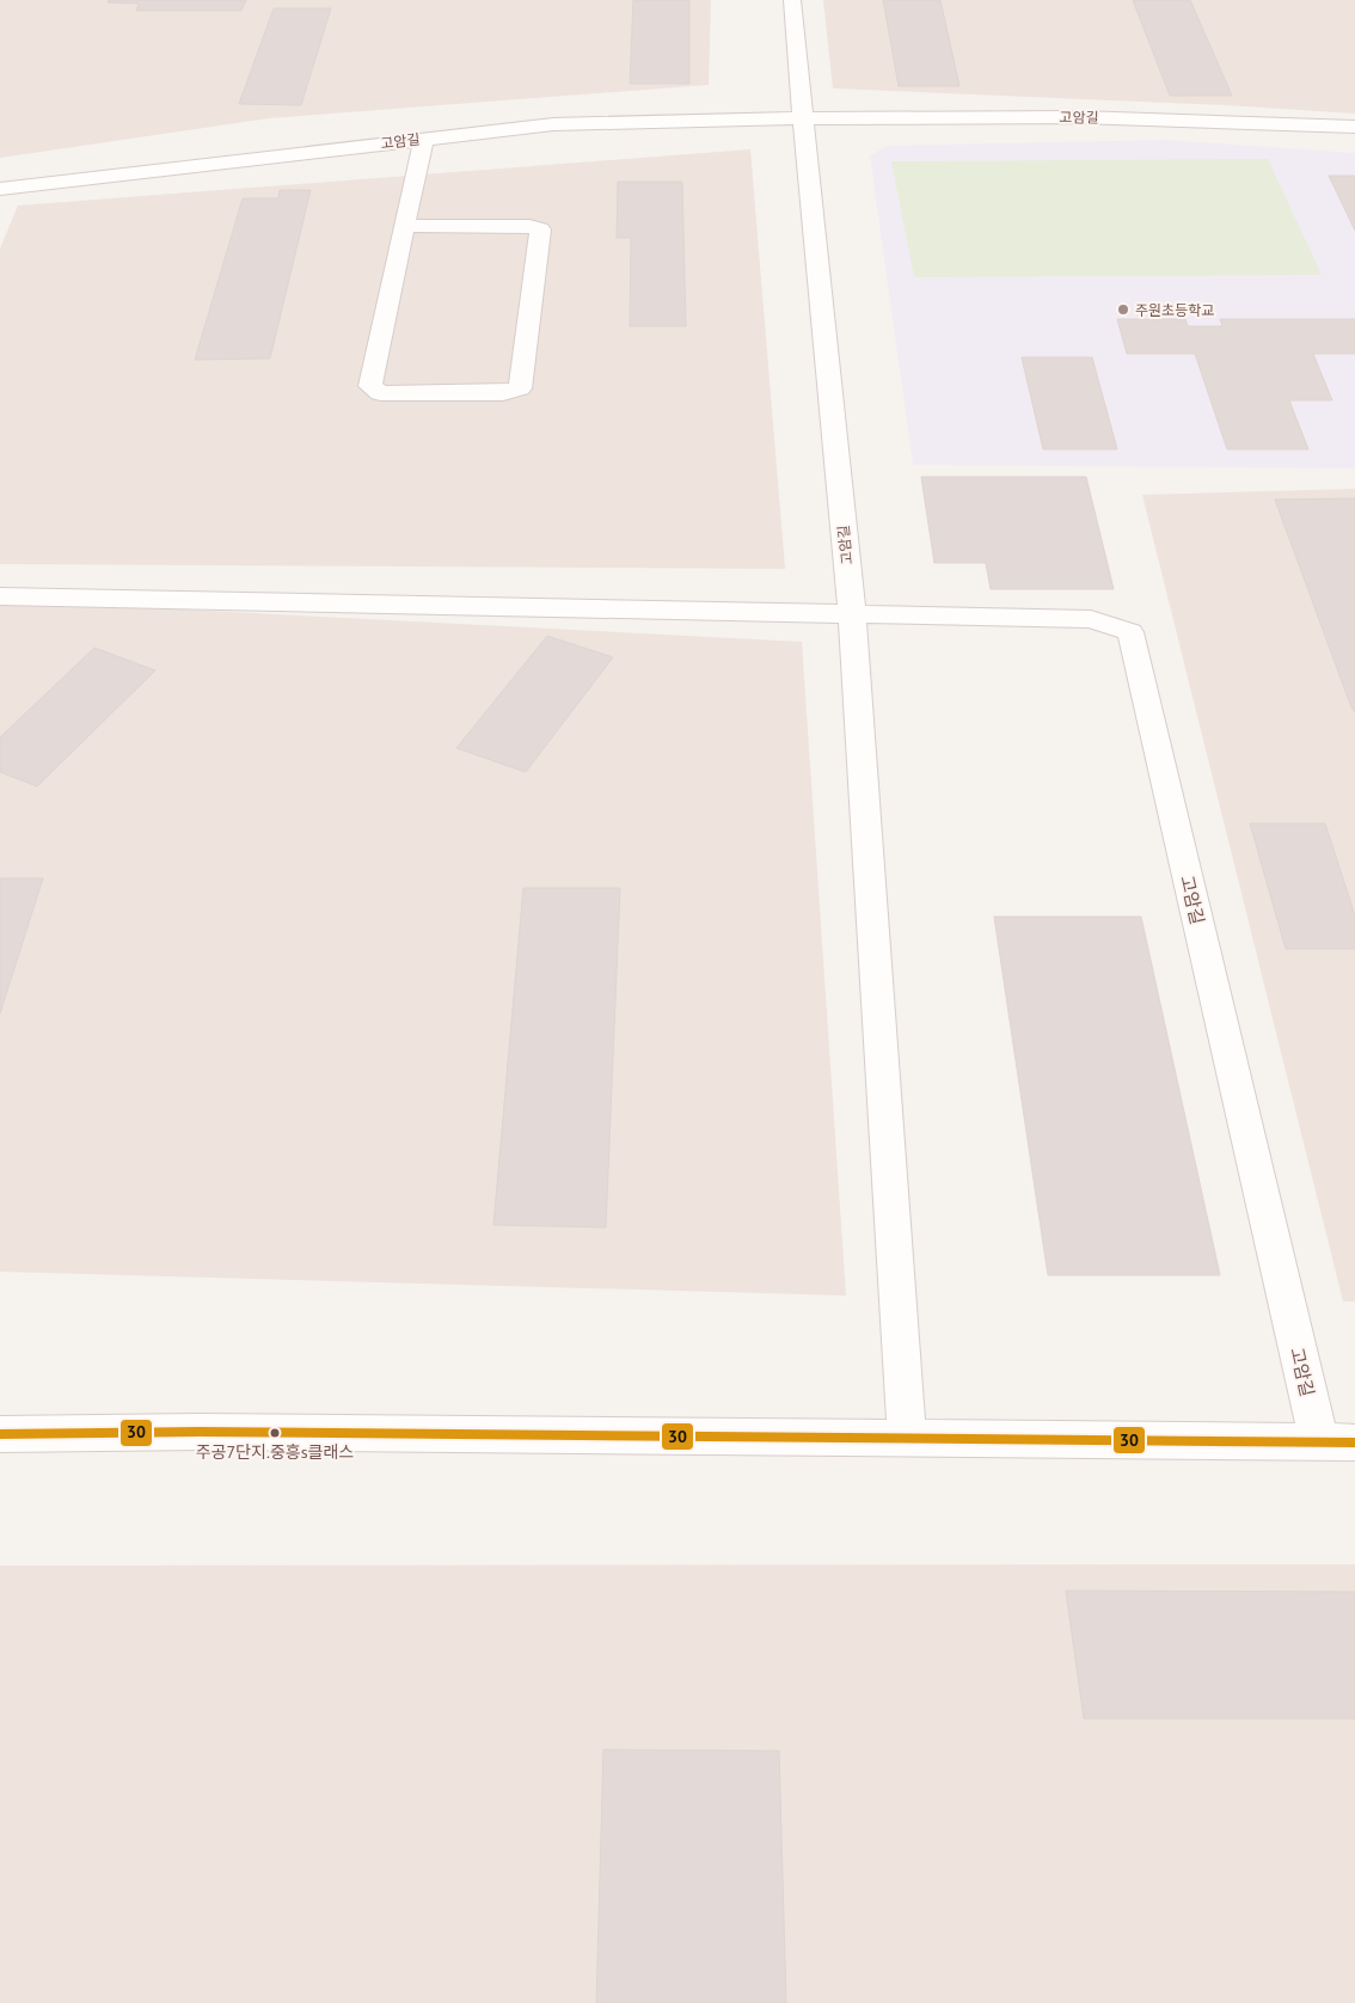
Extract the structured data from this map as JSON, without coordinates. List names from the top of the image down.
{
  "streets": {
    "street": ["고암길"]
  },
  "places": ["주원초등학교", "주공7단지.중흥s클래스"],
  "lines": ["transit line 30"]
}
